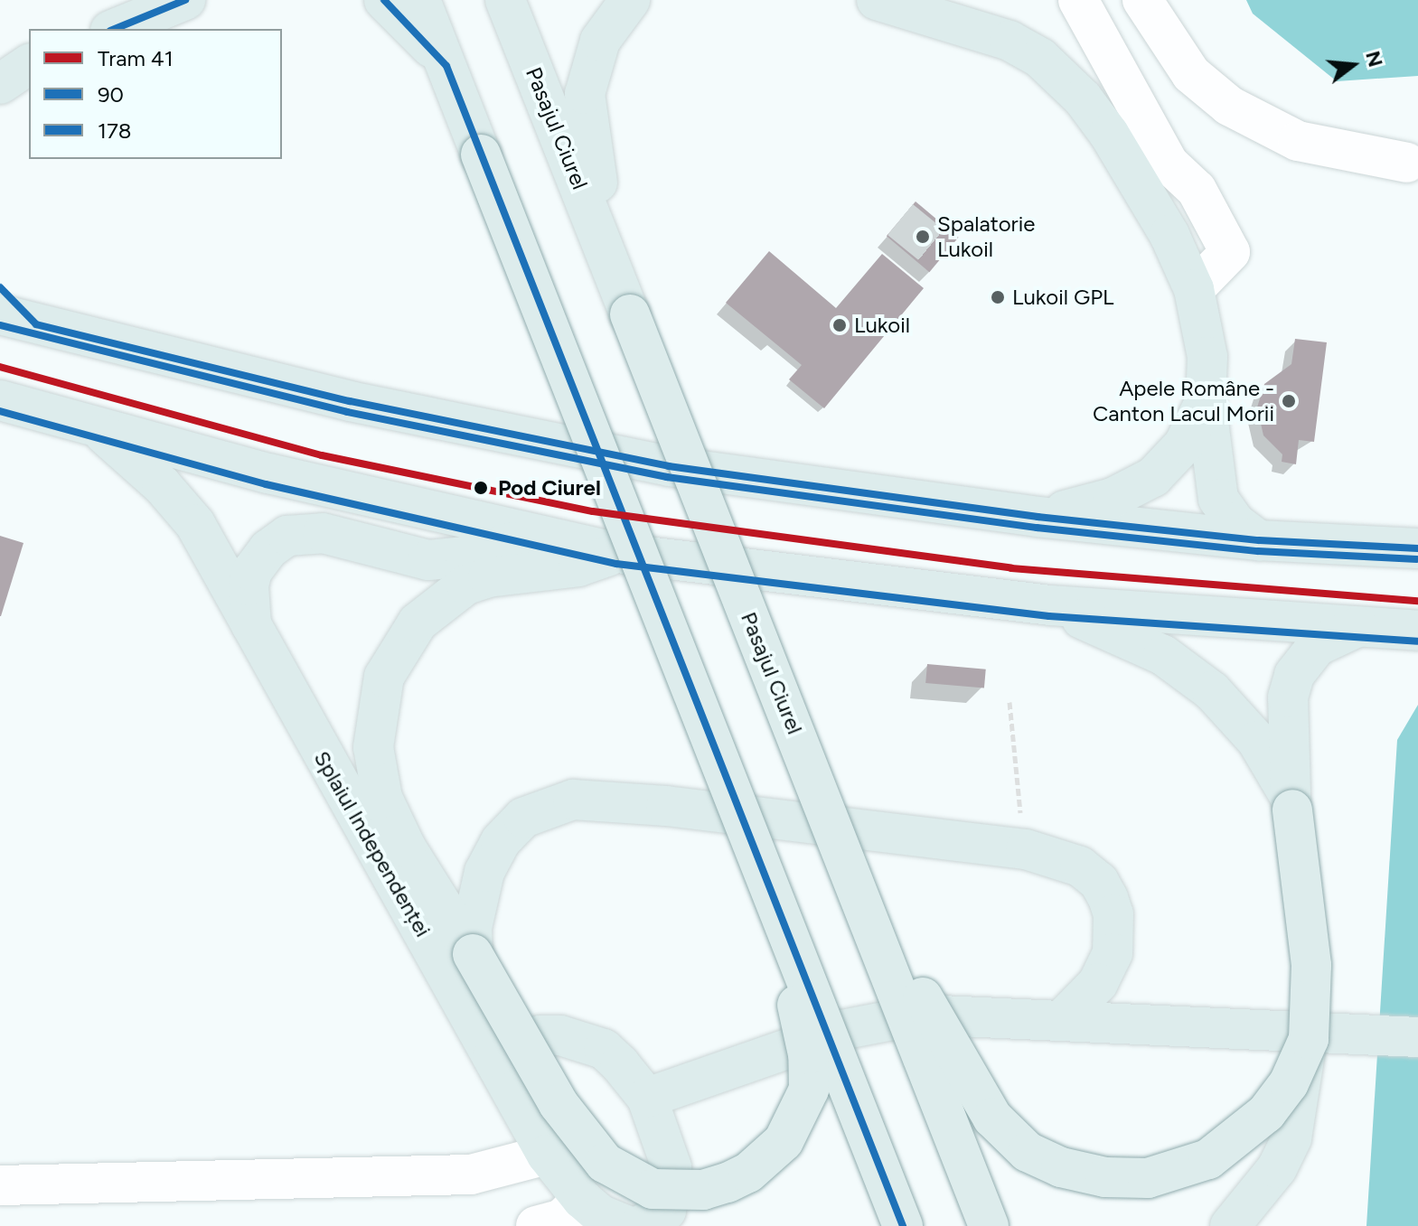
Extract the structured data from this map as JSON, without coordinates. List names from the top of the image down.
{
  "streets": {
    "main road": ["Pasajul Ciurel", "Splaiul Independenței"]
  },
  "places": [
    "Spalatorie Lukoil",
    "Lukoil GPL",
    "Lukoil",
    "Apele Române - Canton Lacul Morii",
    "Pod Ciurel"
  ],
  "lines": ["transit line 90", "transit line 178", "tram line 41"],
  "legend": ["Tram 41", "90", "178"],
  "north": "right"
}
